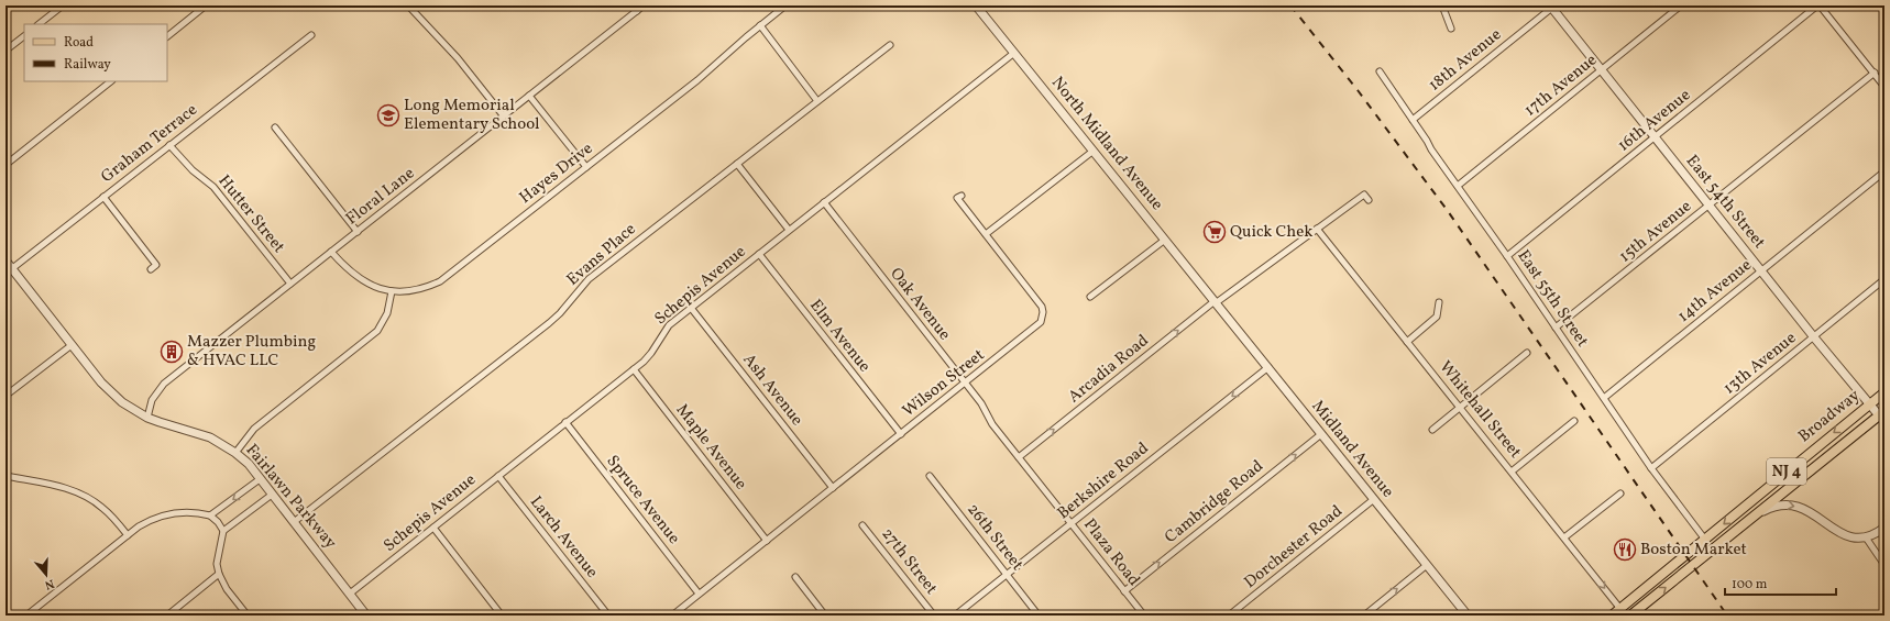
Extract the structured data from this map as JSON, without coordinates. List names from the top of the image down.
{
  "streets": {
    "main road": ["Broadway", "NJ 4"],
    "street": [
      "18th Avenue",
      "17th Avenue",
      "16th Avenue",
      "Graham Terrace",
      "North Midland Avenue",
      "Hayes Drive",
      "Floral Lane",
      "East 54th Street",
      "Hutter Street",
      "15th Avenue",
      "Evans Place",
      "Schepis Avenue",
      "14th Avenue",
      "East 55th Street",
      "Oak Avenue",
      "Elm Avenue",
      "13th Avenue",
      "Arcadia Road",
      "Wilson Street",
      "Ash Avenue",
      "Whitehall Street",
      "Maple Avenue",
      "Midland Avenue",
      "Berkshire Road",
      "Fairlawn Parkway",
      "Spruce Avenue",
      "Cambridge Road",
      "Larch Avenue",
      "26th Street",
      "Dorchester Road",
      "Plaza Road",
      "27th Street"
    ]
  },
  "crossings": [
    ["18th Avenue", "East 54th Street"],
    ["18th Avenue", "East 55th Street"],
    ["17th Avenue", "East 54th Street"],
    ["17th Avenue", "East 55th Street"],
    ["16th Avenue", "East 54th Street"],
    ["16th Avenue", "East 55th Street"],
    ["Graham Terrace", "Hutter Street"],
    ["Graham Terrace", "Fairlawn Parkway"],
    ["North Midland Avenue", "Schepis Avenue"],
    ["North Midland Avenue", "Arcadia Road"],
    ["North Midland Avenue", "Midland Avenue"],
    ["Hayes Drive", "Floral Lane"],
    ["Floral Lane", "Hutter Street"],
    ["Floral Lane", "Fairlawn Parkway"],
    ["East 54th Street", "15th Avenue"],
    ["East 54th Street", "14th Avenue"],
    ["East 54th Street", "13th Avenue"],
    ["East 54th Street", "Broadway"],
    ["15th Avenue", "East 55th Street"],
    ["Evans Place", "Fairlawn Parkway"],
    ["Schepis Avenue", "Oak Avenue"],
    ["Schepis Avenue", "Elm Avenue"],
    ["Schepis Avenue", "Ash Avenue"],
    ["Schepis Avenue", "Maple Avenue"],
    ["Schepis Avenue", "Fairlawn Parkway"],
    ["Schepis Avenue", "Spruce Avenue"],
    ["Schepis Avenue", "Larch Avenue"],
    ["14th Avenue", "East 55th Street"],
    ["East 55th Street", "13th Avenue"],
    ["East 55th Street", "Broadway"],
    ["Oak Avenue", "Wilson Street"],
    ["Oak Avenue", "Plaza Road"],
    ["Elm Avenue", "Wilson Street"],
    ["Arcadia Road", "Whitehall Street"],
    ["Arcadia Road", "Midland Avenue"],
    ["Arcadia Road", "Plaza Road"],
    ["Wilson Street", "Ash Avenue"],
    ["Wilson Street", "Maple Avenue"],
    ["Wilson Street", "Spruce Avenue"],
    ["Whitehall Street", "Broadway"],
    ["Midland Avenue", "Berkshire Road"],
    ["Midland Avenue", "Cambridge Road"],
    ["Midland Avenue", "Dorchester Road"],
    ["Berkshire Road", "26th Street"],
    ["Berkshire Road", "Plaza Road"],
    ["Cambridge Road", "Plaza Road"]
  ],
  "one_way": ["Arcadia Road", "Berkshire Road", "Cambridge Road"],
  "places": {
    "school or university": ["Long Memorial Elementary School"],
    "supermarket": ["Quick Chek"],
    "building": ["Mazzer Plumbing & HVAC LLC"],
    "restaurant": ["Boston Market"]
  },
  "legend": ["Road", "Railway"],
  "scale_bar": "100 m",
  "north": "bottom"
}
